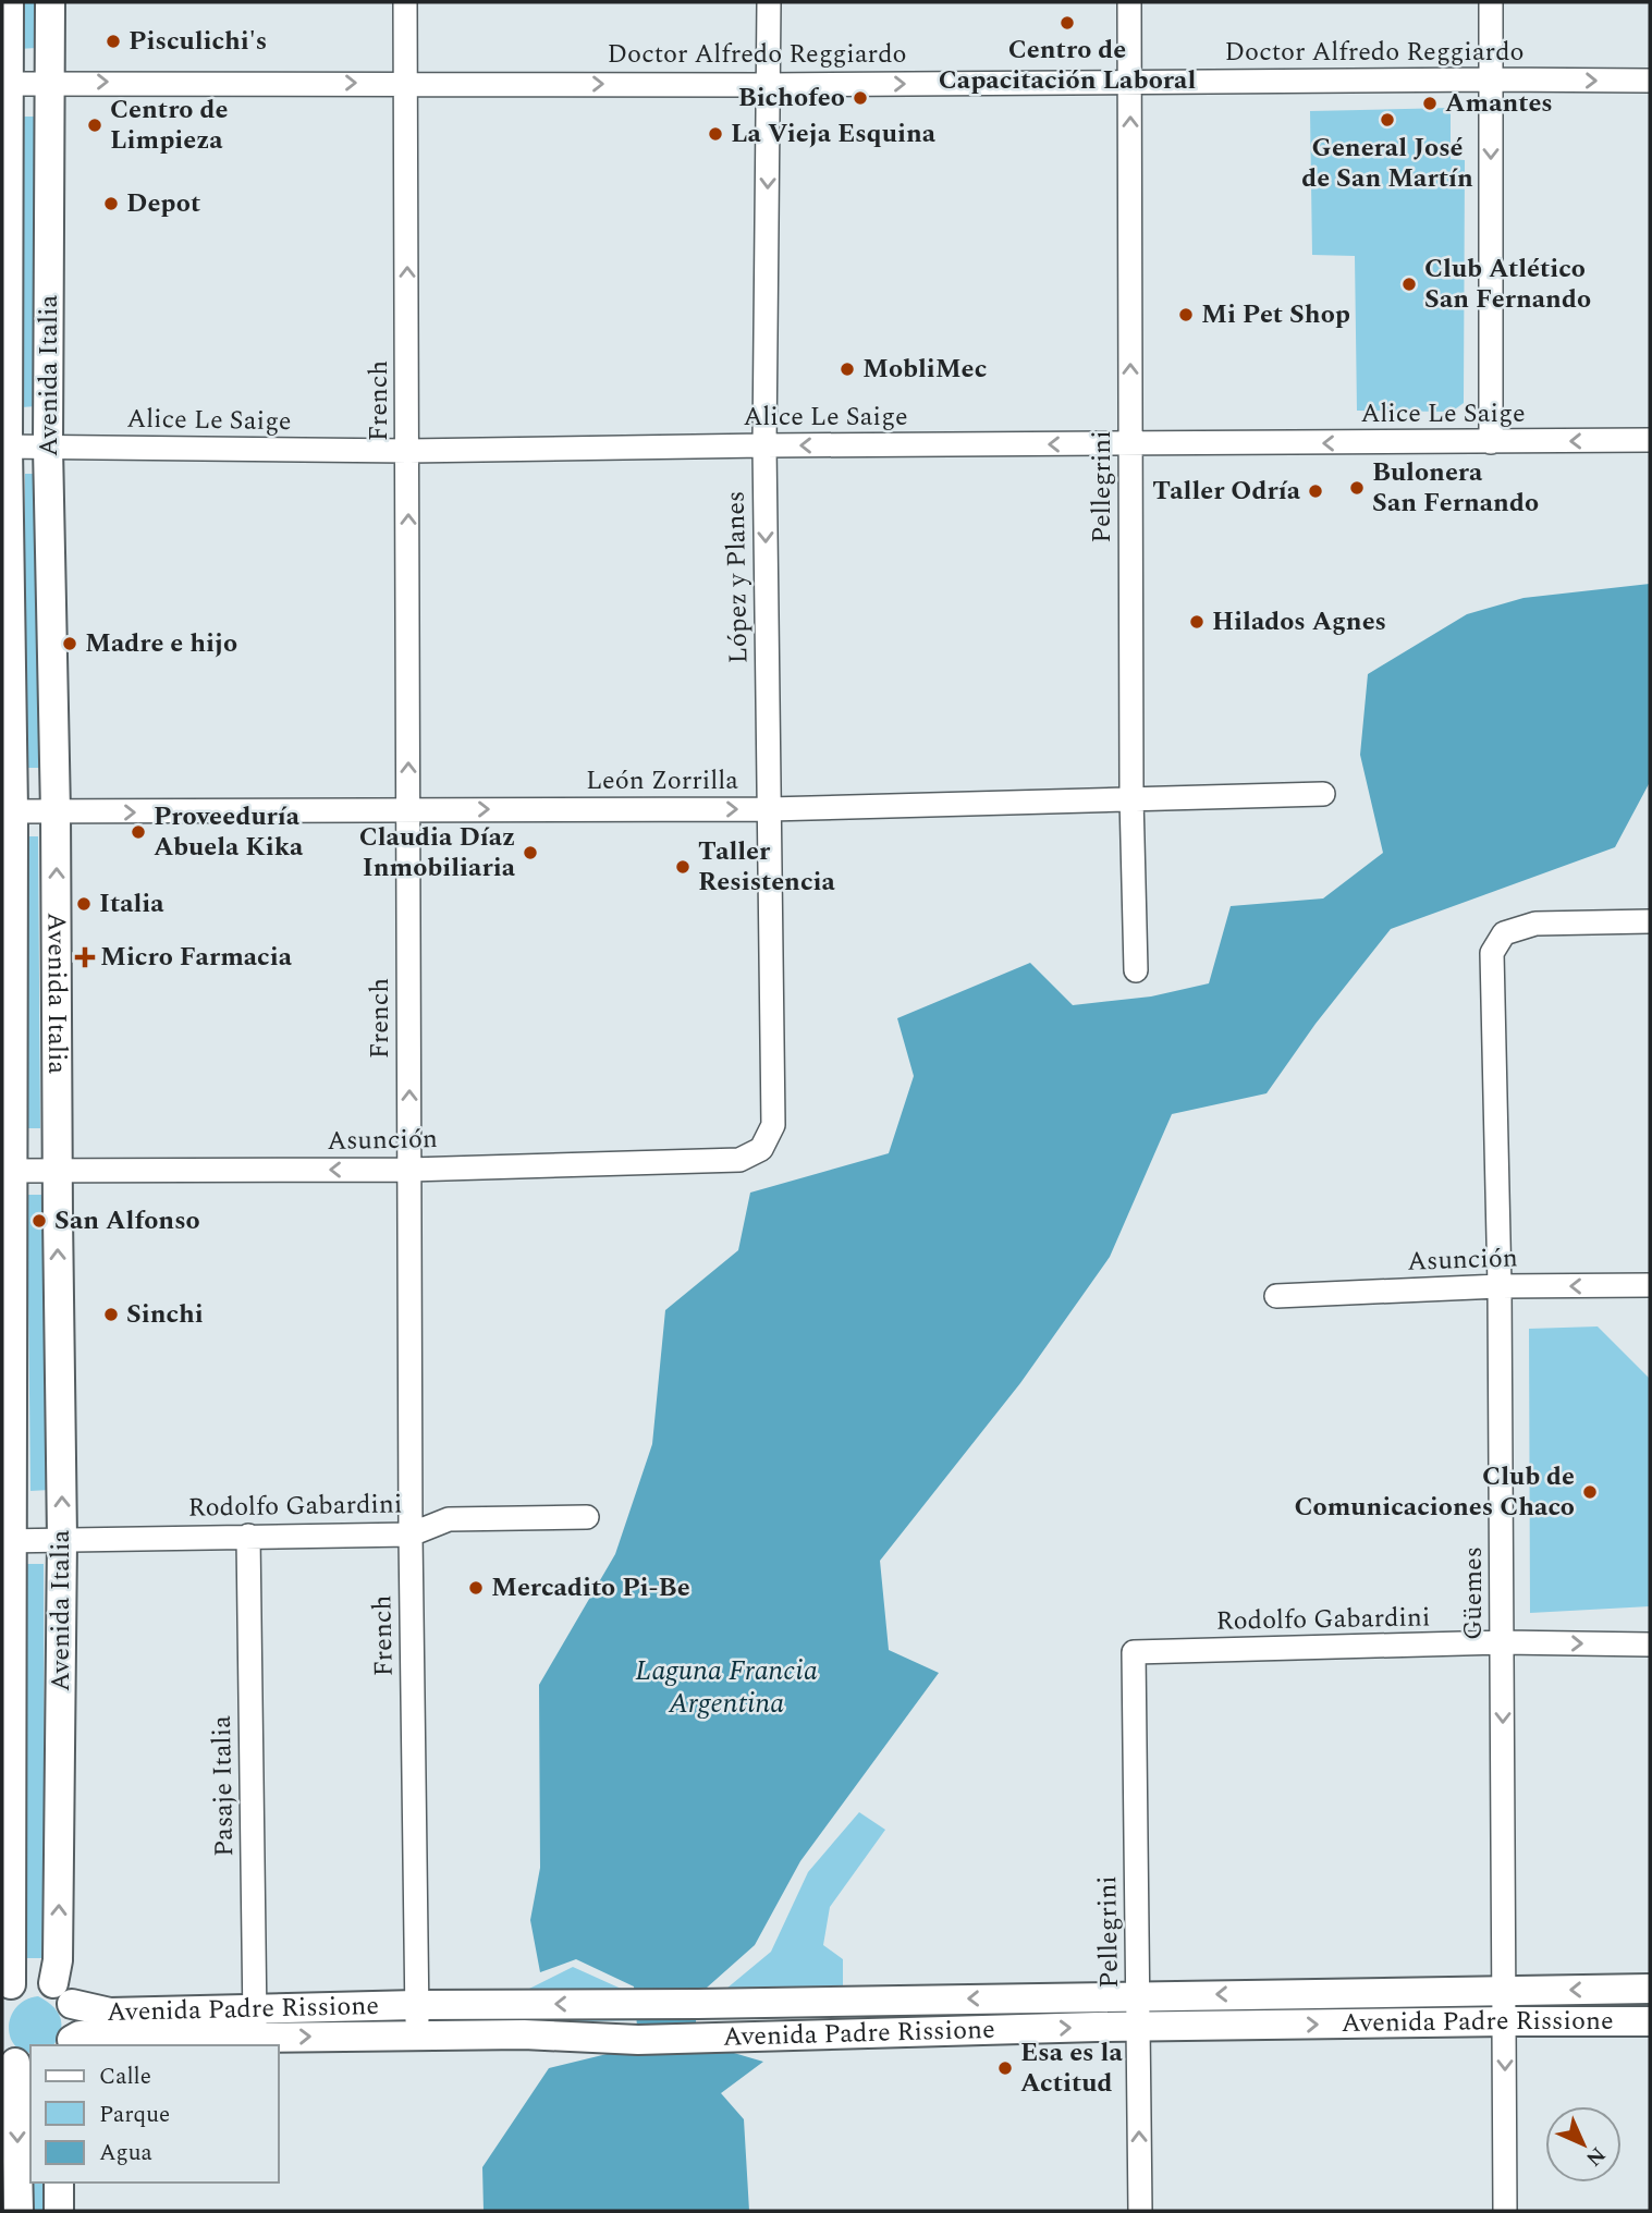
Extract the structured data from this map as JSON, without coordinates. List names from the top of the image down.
{
  "streets": {
    "main road": ["Avenida Italia", "Avenida Padre Rissione"],
    "street": [
      "Doctor Alfredo Reggiardo",
      "French",
      "Alice Le Saige",
      "Pellegrini",
      "López y Planes",
      "León Zorrilla",
      "Asunción",
      "Rodolfo Gabardini",
      "Güemes",
      "Pasaje Italia"
    ]
  },
  "crossings": [
    ["Doctor Alfredo Reggiardo", "Avenida Italia"],
    ["Doctor Alfredo Reggiardo", "French"],
    ["Doctor Alfredo Reggiardo", "Pellegrini"],
    ["Doctor Alfredo Reggiardo", "López y Planes"],
    ["Avenida Italia", "Alice Le Saige"],
    ["Avenida Italia", "León Zorrilla"],
    ["Avenida Italia", "Asunción"],
    ["Avenida Italia", "Rodolfo Gabardini"],
    ["Avenida Italia", "Avenida Padre Rissione"],
    ["French", "Alice Le Saige"],
    ["French", "León Zorrilla"],
    ["French", "Asunción"],
    ["French", "Rodolfo Gabardini"],
    ["French", "Avenida Padre Rissione"],
    ["Alice Le Saige", "Pellegrini"],
    ["Alice Le Saige", "López y Planes"],
    ["Pellegrini", "León Zorrilla"],
    ["Pellegrini", "Rodolfo Gabardini"],
    ["Pellegrini", "Avenida Padre Rissione"],
    ["López y Planes", "León Zorrilla"],
    ["López y Planes", "Asunción"],
    ["Asunción", "Güemes"],
    ["Rodolfo Gabardini", "Güemes"],
    ["Rodolfo Gabardini", "Pasaje Italia"],
    ["Güemes", "Avenida Padre Rissione"],
    ["Pasaje Italia", "Avenida Padre Rissione"]
  ],
  "one_way": [
    "Doctor Alfredo Reggiardo",
    "French",
    "Alice Le Saige",
    "Pellegrini",
    "López y Planes",
    "León Zorrilla",
    "Asunción",
    "Güemes"
  ],
  "water": ["Laguna Francia Argentina"],
  "places": {
    "other": [
      "Centro de Capacitación Laboral",
      "Pisculichi's",
      "Bichofeo",
      "Amantes",
      "General José de San Martín",
      "Centro de Limpieza",
      "La Vieja Esquina",
      "Depot",
      "Club Atlético San Fernando",
      "Mi Pet Shop",
      "MobliMec",
      "Bulonera San Fernando",
      "Taller Odría",
      "Hilados Agnes",
      "Madre e hijo",
      "Proveeduría Abuela Kika",
      "Claudia Díaz Inmobiliaria",
      "Taller Resistencia",
      "Italia",
      "San Alfonso",
      "Sinchi",
      "Club de Comunicaciones Chaco",
      "Mercadito Pi-Be",
      "Esa es la Actitud"
    ],
    "health": ["Micro Farmacia"]
  },
  "legend": ["Calle", "Parque", "Agua"],
  "north": "bottom right"
}
